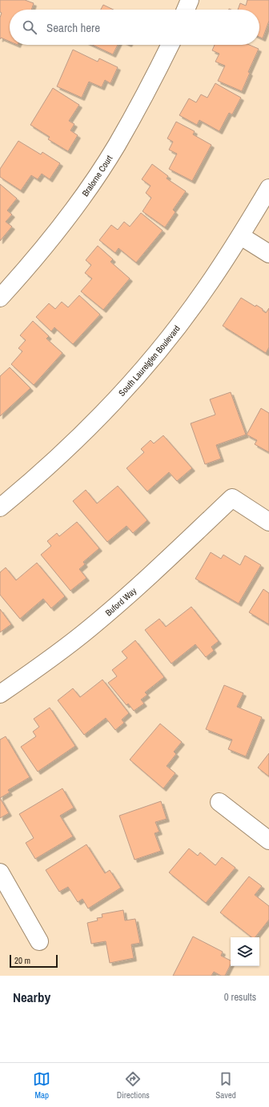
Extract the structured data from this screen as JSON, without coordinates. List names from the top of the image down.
{
  "streets": {
    "street": ["Bralorne Court", "South Laurelglen Boulevard", "Buford Way"]
  },
  "scale_bar": "20 m",
  "page": {
    "search": "Search here",
    "scale": "20 m",
    "heading": ["Nearby", "0 results"],
    "nav": ["Map", "Directions", "Saved"]
  }
}
